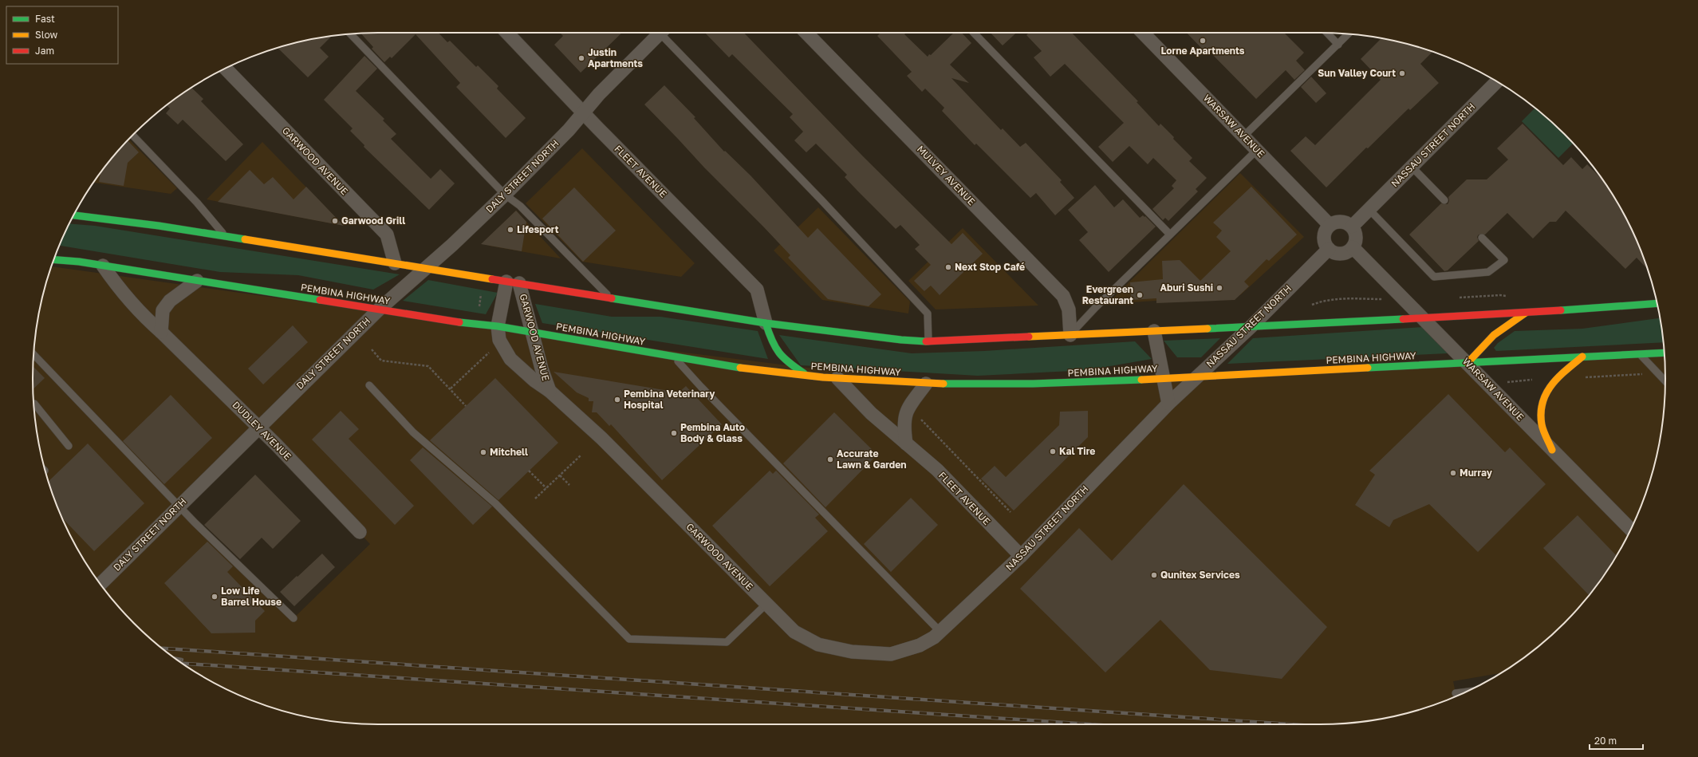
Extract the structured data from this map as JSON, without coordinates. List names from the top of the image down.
{
  "streets": {
    "main road": ["PEMBINA HIGHWAY"],
    "street": [
      "WARSAW AVENUE",
      "NASSAU STREET NORTH",
      "GARWOOD AVENUE",
      "FLEET AVENUE",
      "MULVEY AVENUE",
      "DALY STREET NORTH",
      "DUDLEY AVENUE"
    ]
  },
  "crossings": [
    ["WARSAW AVENUE", "NASSAU STREET NORTH"],
    ["WARSAW AVENUE", "PEMBINA HIGHWAY"],
    ["NASSAU STREET NORTH", "GARWOOD AVENUE"],
    ["NASSAU STREET NORTH", "FLEET AVENUE"],
    ["NASSAU STREET NORTH", "PEMBINA HIGHWAY"],
    ["GARWOOD AVENUE", "PEMBINA HIGHWAY"],
    ["FLEET AVENUE", "DALY STREET NORTH"],
    ["FLEET AVENUE", "PEMBINA HIGHWAY"],
    ["DALY STREET NORTH", "PEMBINA HIGHWAY"],
    ["DALY STREET NORTH", "DUDLEY AVENUE"],
    ["PEMBINA HIGHWAY", "DUDLEY AVENUE"]
  ],
  "places": [
    "Lorne Apartments",
    "Justin Apartments",
    "Sun Valley Court",
    "Garwood Grill",
    "Lifesport",
    "Next Stop Café",
    "Aburi Sushi",
    "Evergreen Restaurant",
    "Pembina Veterinary Hospital",
    "Pembina Auto Body & Glass",
    "Kal Tire",
    "Mitchell",
    "Accurate Lawn & Garden",
    "Murray",
    "Qunitex Services",
    "Low Life Barrel House"
  ],
  "legend": ["Fast", "Slow", "Jam"],
  "scale_bar": "20 m"
}
